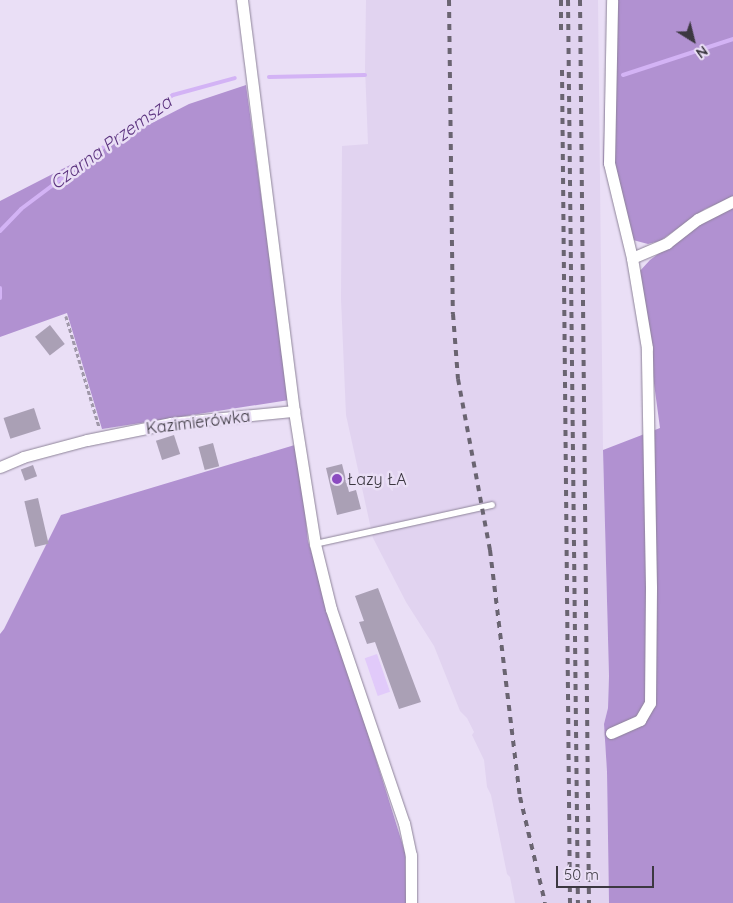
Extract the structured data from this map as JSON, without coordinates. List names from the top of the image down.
{
  "streets": {
    "street": ["Kazimierówka"]
  },
  "water": ["Czarna Przemsza"],
  "places": ["Łazy ŁA"],
  "scale_bar": "50 m",
  "north": "bottom right"
}
